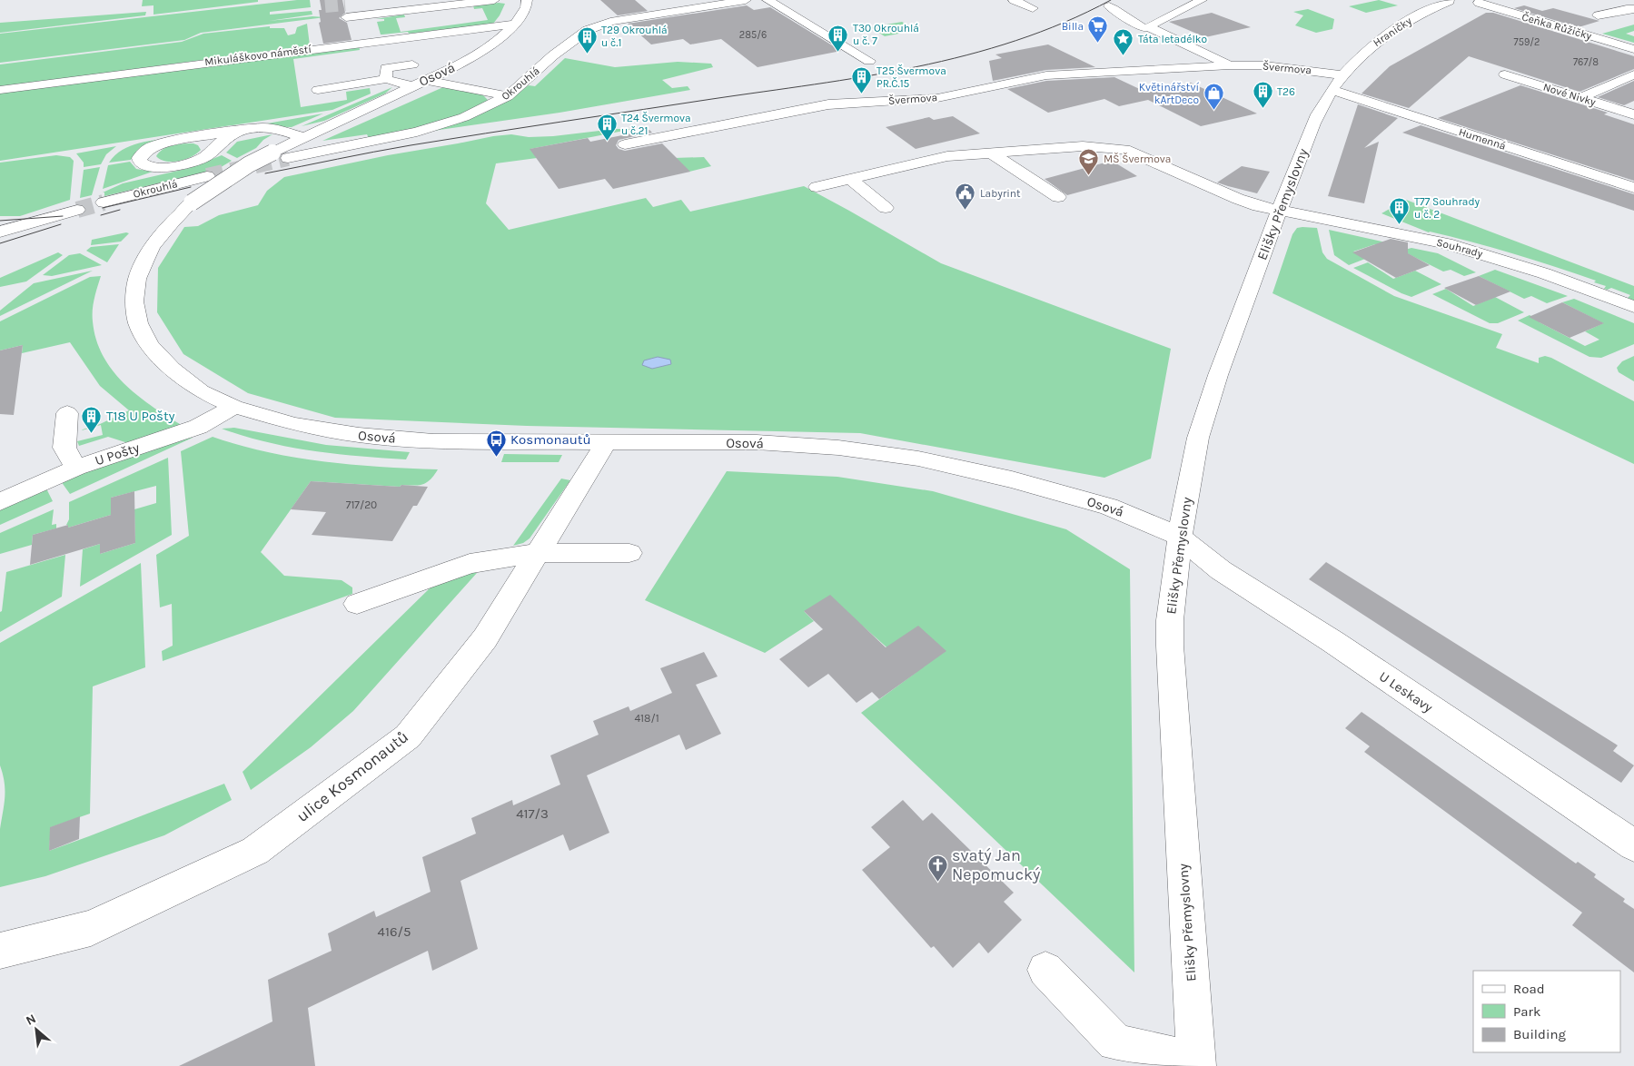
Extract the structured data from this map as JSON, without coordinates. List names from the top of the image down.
{
  "streets": {
    "street": [
      "Čeňka Růžičky",
      "Hraničky",
      "Mikuláškovo náměstí",
      "Švermova",
      "Osová",
      "Okrouhlá",
      "Nové Nivky",
      "Humenná",
      "Elišky Přemyslovny",
      "Souhrady",
      "U Pošty",
      "U Leskavy",
      "ulice Kosmonautů"
    ]
  },
  "crossings": [
    ["Čeňka Růžičky", "Hraničky"],
    ["Hraničky", "Švermova"],
    ["Hraničky", "Elišky Přemyslovny"],
    ["Mikuláškovo náměstí", "Osová"],
    ["Švermova", "Elišky Přemyslovny"],
    ["Osová", "Elišky Přemyslovny"],
    ["Osová", "U Pošty"],
    ["Osová", "U Leskavy"],
    ["Osová", "ulice Kosmonautů"],
    ["Humenná", "Elišky Přemyslovny"],
    ["Elišky Přemyslovny", "Souhrady"],
    ["Elišky Přemyslovny", "U Leskavy"]
  ],
  "places": {
    "supermarket": ["Billa"],
    "building": [
      "T30 Okrouhlá u č. 7",
      "T29 Okrouhlá u č.1",
      "T25 Švermova PR.Č.15",
      "T26",
      "T24 Švermova u č.21",
      "T77 Souhrady u č. 2",
      "T18 U Pošty"
    ],
    "place": ["Táta letadélko"],
    "shop": ["Květinářství kArtDeco"],
    "school or university": ["MŠ Švermova"],
    "public building": ["Labyrint"],
    "bus stop": ["Kosmonautů"],
    "church": ["svatý Jan Nepomucký"]
  },
  "house_numbers": [
    "285/6",
    "759/2",
    "767/8",
    "717/20",
    "418/1",
    "417/3",
    "416/5"
  ],
  "legend": ["Road", "Park", "Building"],
  "north": "top left"
}
